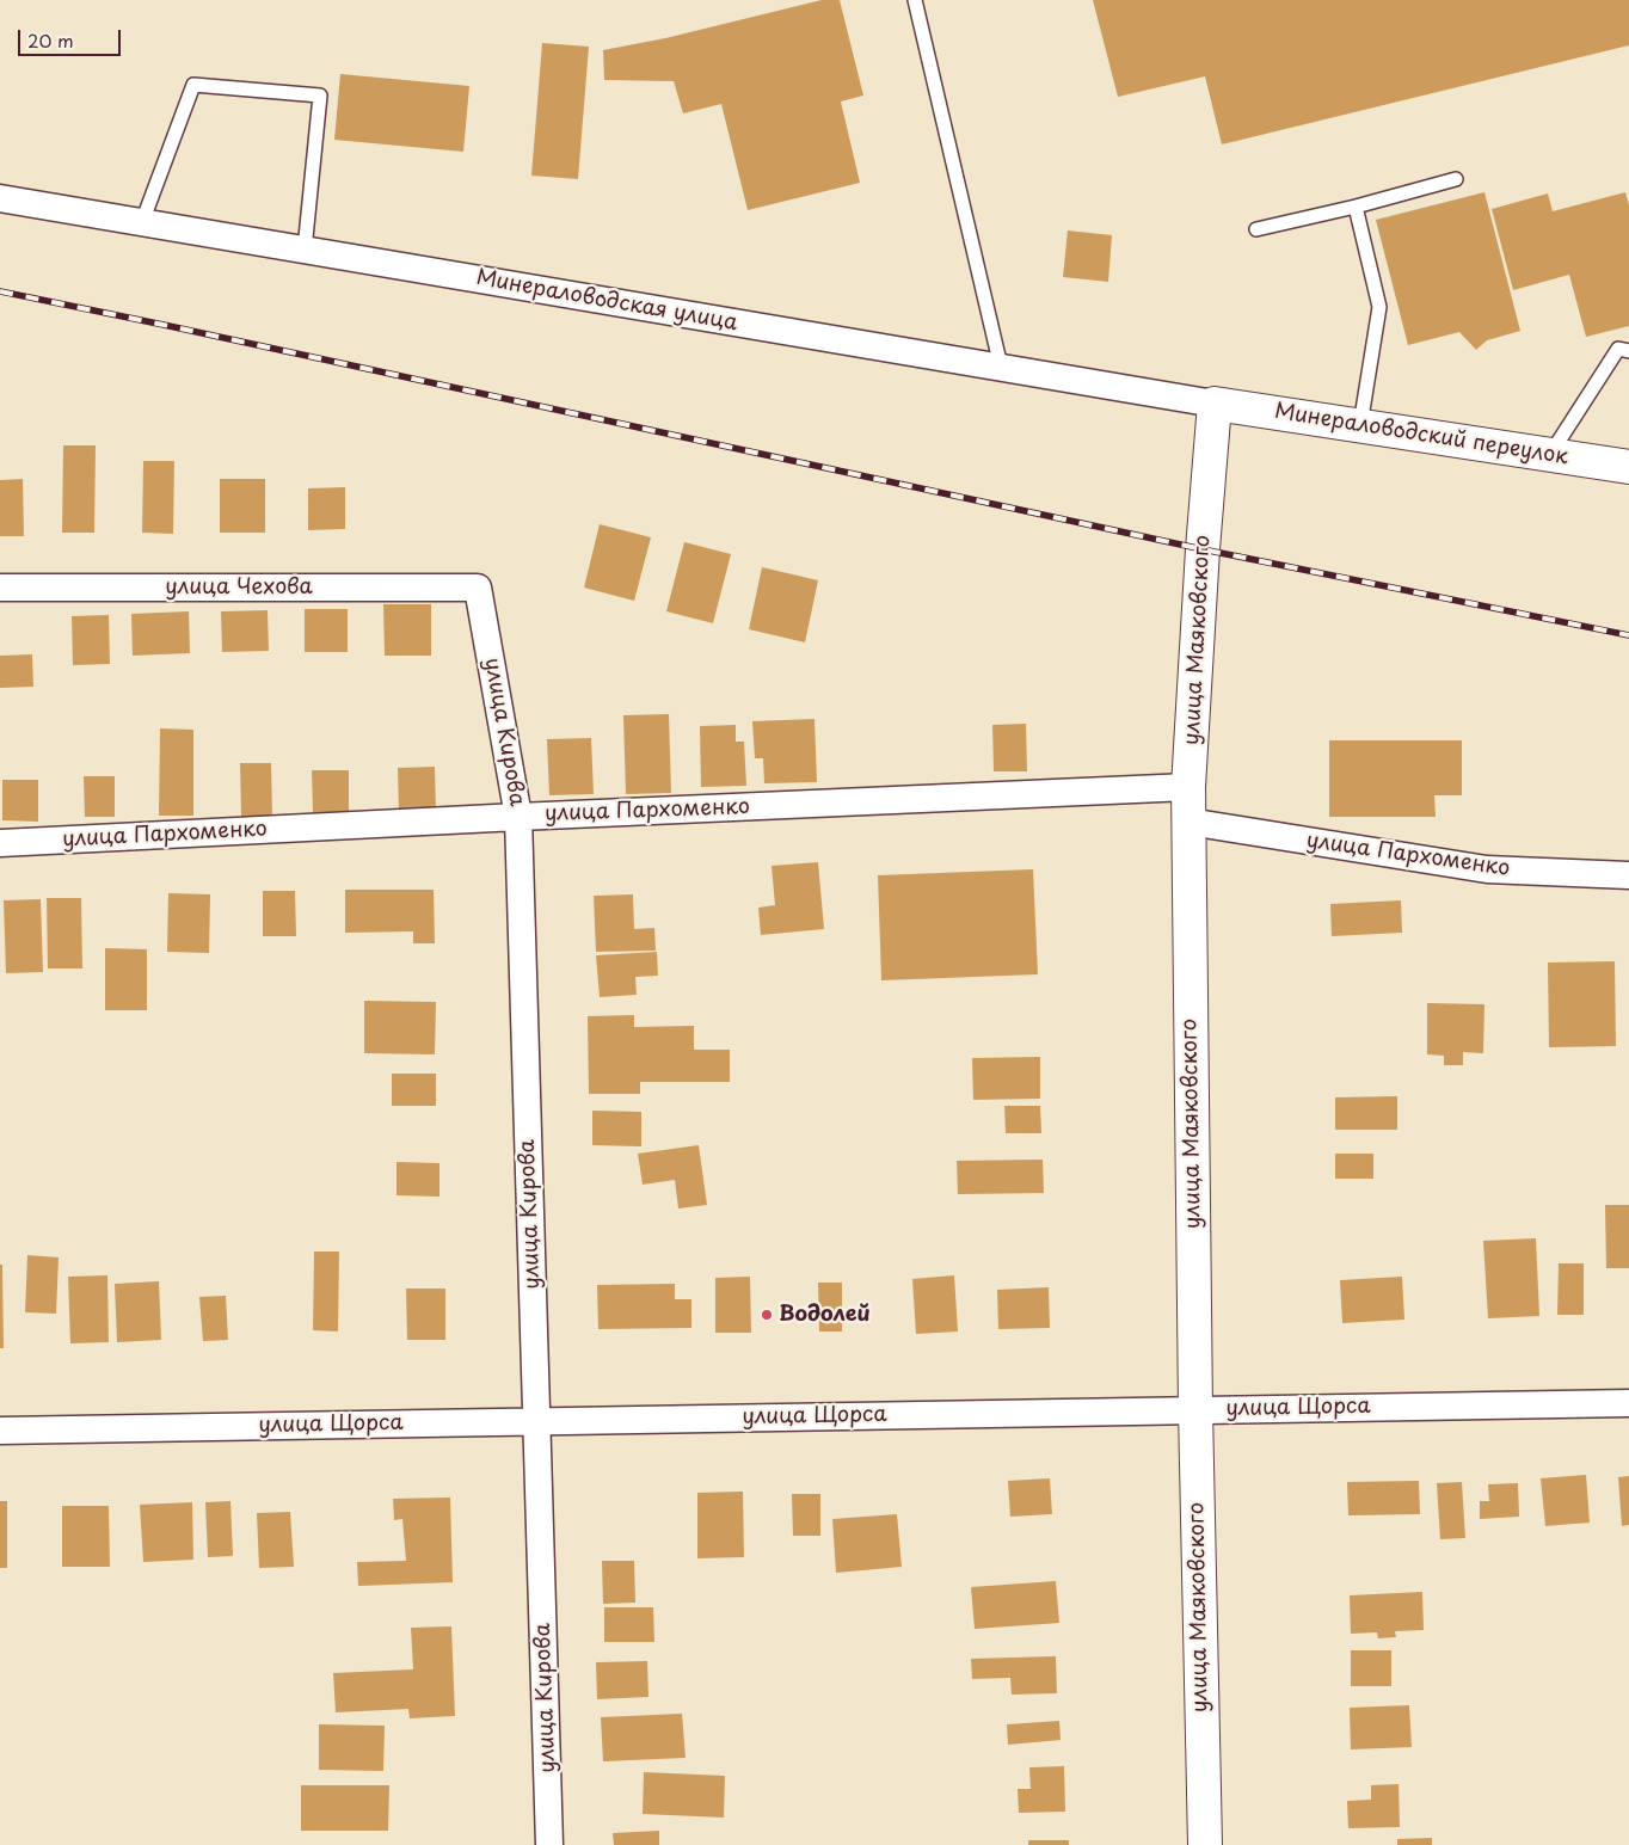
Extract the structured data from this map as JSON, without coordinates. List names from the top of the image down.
{
  "streets": {
    "street": [
      "Минераловодская улица",
      "Минераловодский переулок",
      "улица Чехова",
      "улица Маяковского",
      "улица Кирова",
      "улица Пархоменко",
      "улица Щорса"
    ]
  },
  "crossings": [
    ["Минераловодская улица", "Минераловодский переулок"],
    ["Минераловодская улица", "улица Маяковского"],
    ["Минераловодский переулок", "улица Маяковского"],
    ["улица Чехова", "улица Кирова"],
    ["улица Маяковского", "улица Пархоменко"],
    ["улица Маяковского", "улица Щорса"],
    ["улица Кирова", "улица Пархоменко"],
    ["улица Кирова", "улица Щорса"]
  ],
  "places": ["Водолей"],
  "scale_bar": "20 m"
}
